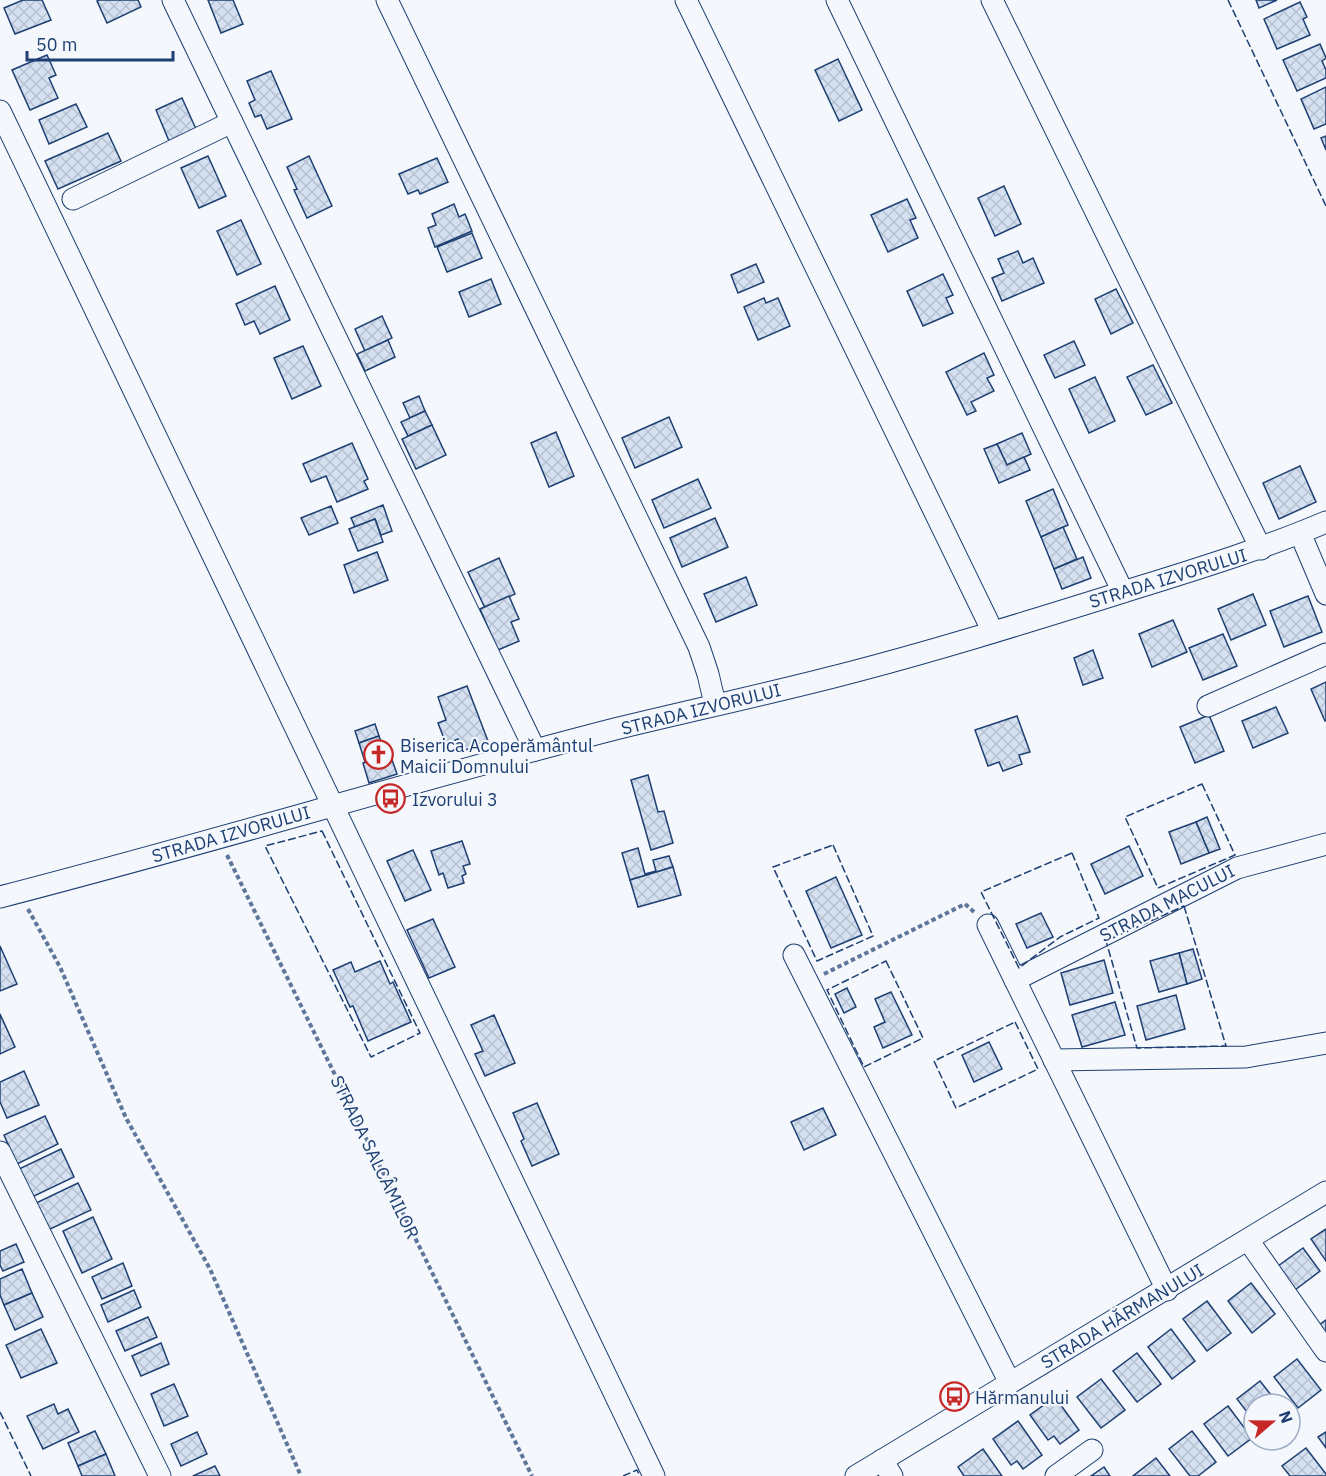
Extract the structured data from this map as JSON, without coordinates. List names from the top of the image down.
{
  "streets": {
    "street": ["STRADA IZVORULUI", "STRADA MACULUI", "STRADA HĂRMANULUI"],
    "path": ["STRADA SALCÂMILOR"]
  },
  "crossings": [
    ["STRADA IZVORULUI", "STRADA SALCÂMILOR"]
  ],
  "places": {
    "church": ["Biserica Acoperământul Maicii Domnului"],
    "bus stop": ["Izvorului 3", "Hărmanului"]
  },
  "scale_bar": "50 m",
  "north": "right"
}
